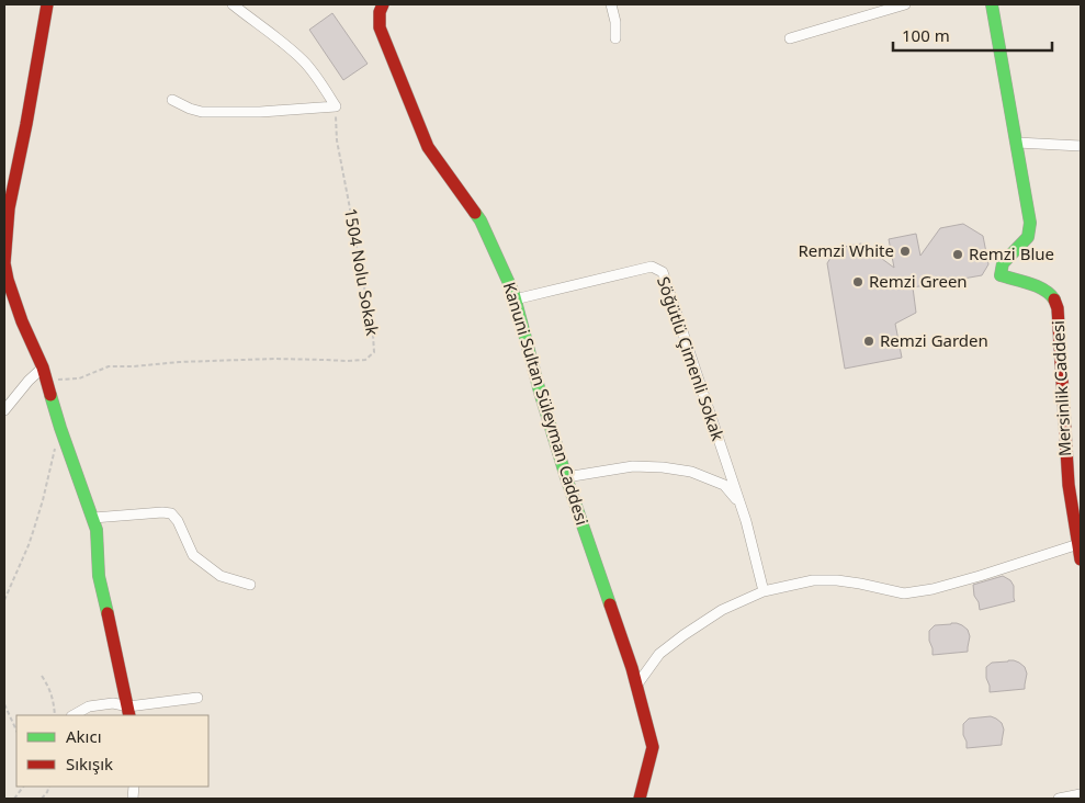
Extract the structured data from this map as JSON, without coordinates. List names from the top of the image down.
{
  "streets": {
    "street": ["Söğütlü Çimenli Sokak", "Mersinlik Caddesi", "Kanuni Sultan Süleyman Caddesi"],
    "path": ["1504 Nolu Sokak"]
  },
  "crossings": [
    ["Söğütlü Çimenli Sokak", "Kanuni Sultan Süleyman Caddesi"]
  ],
  "places": [
    "Remzi White",
    "Remzi Blue",
    "Remzi Green",
    "Remzi Garden"
  ],
  "legend": ["Akıcı", "Sıkışık"],
  "scale_bar": "100 m"
}
